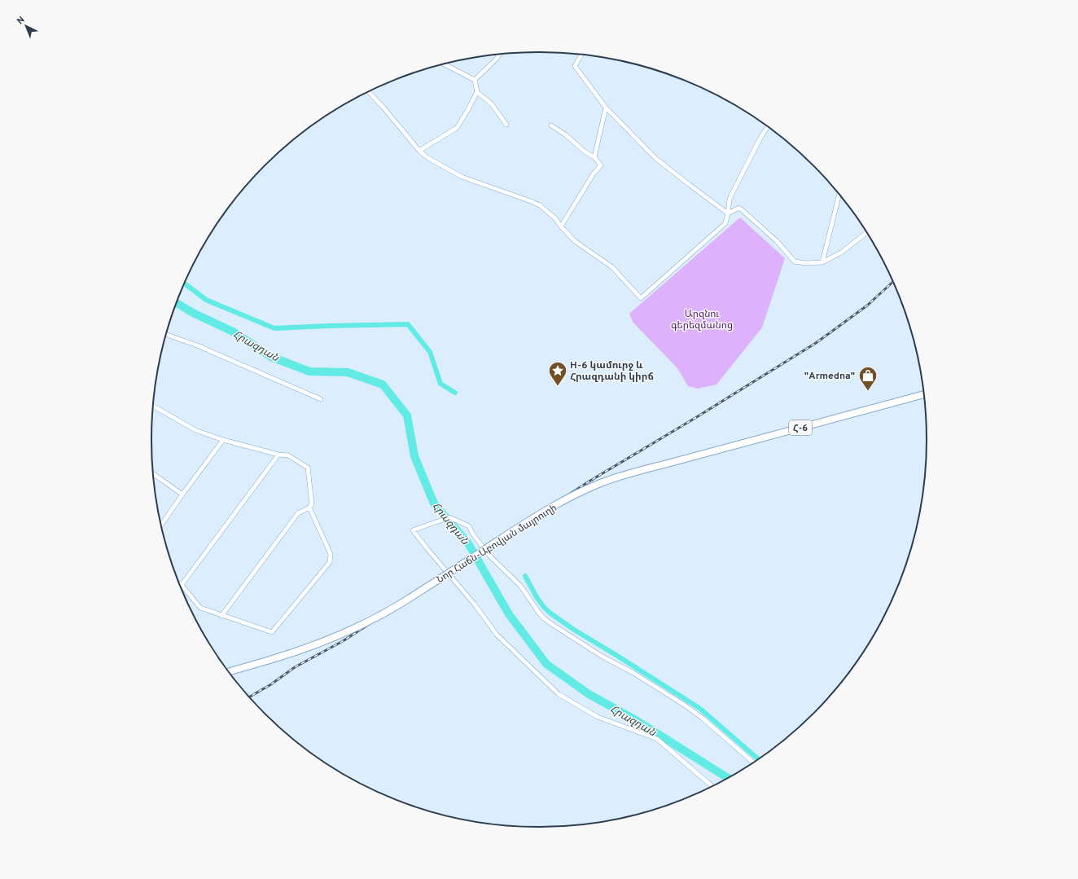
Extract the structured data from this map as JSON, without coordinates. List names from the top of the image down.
{
  "streets": {
    "main road": ["Հ-6", "Նոր Հաճն-Աբովյան մայրուղի"]
  },
  "water": ["Հրազդան"],
  "parks": ["Արզնու գերեզմանոց"],
  "places": {
    "place": ["H-6 կամուրջ և Հրազդանի կիրճ"],
    "shop": ["\"Armedna\""]
  },
  "north": "top left"
}
